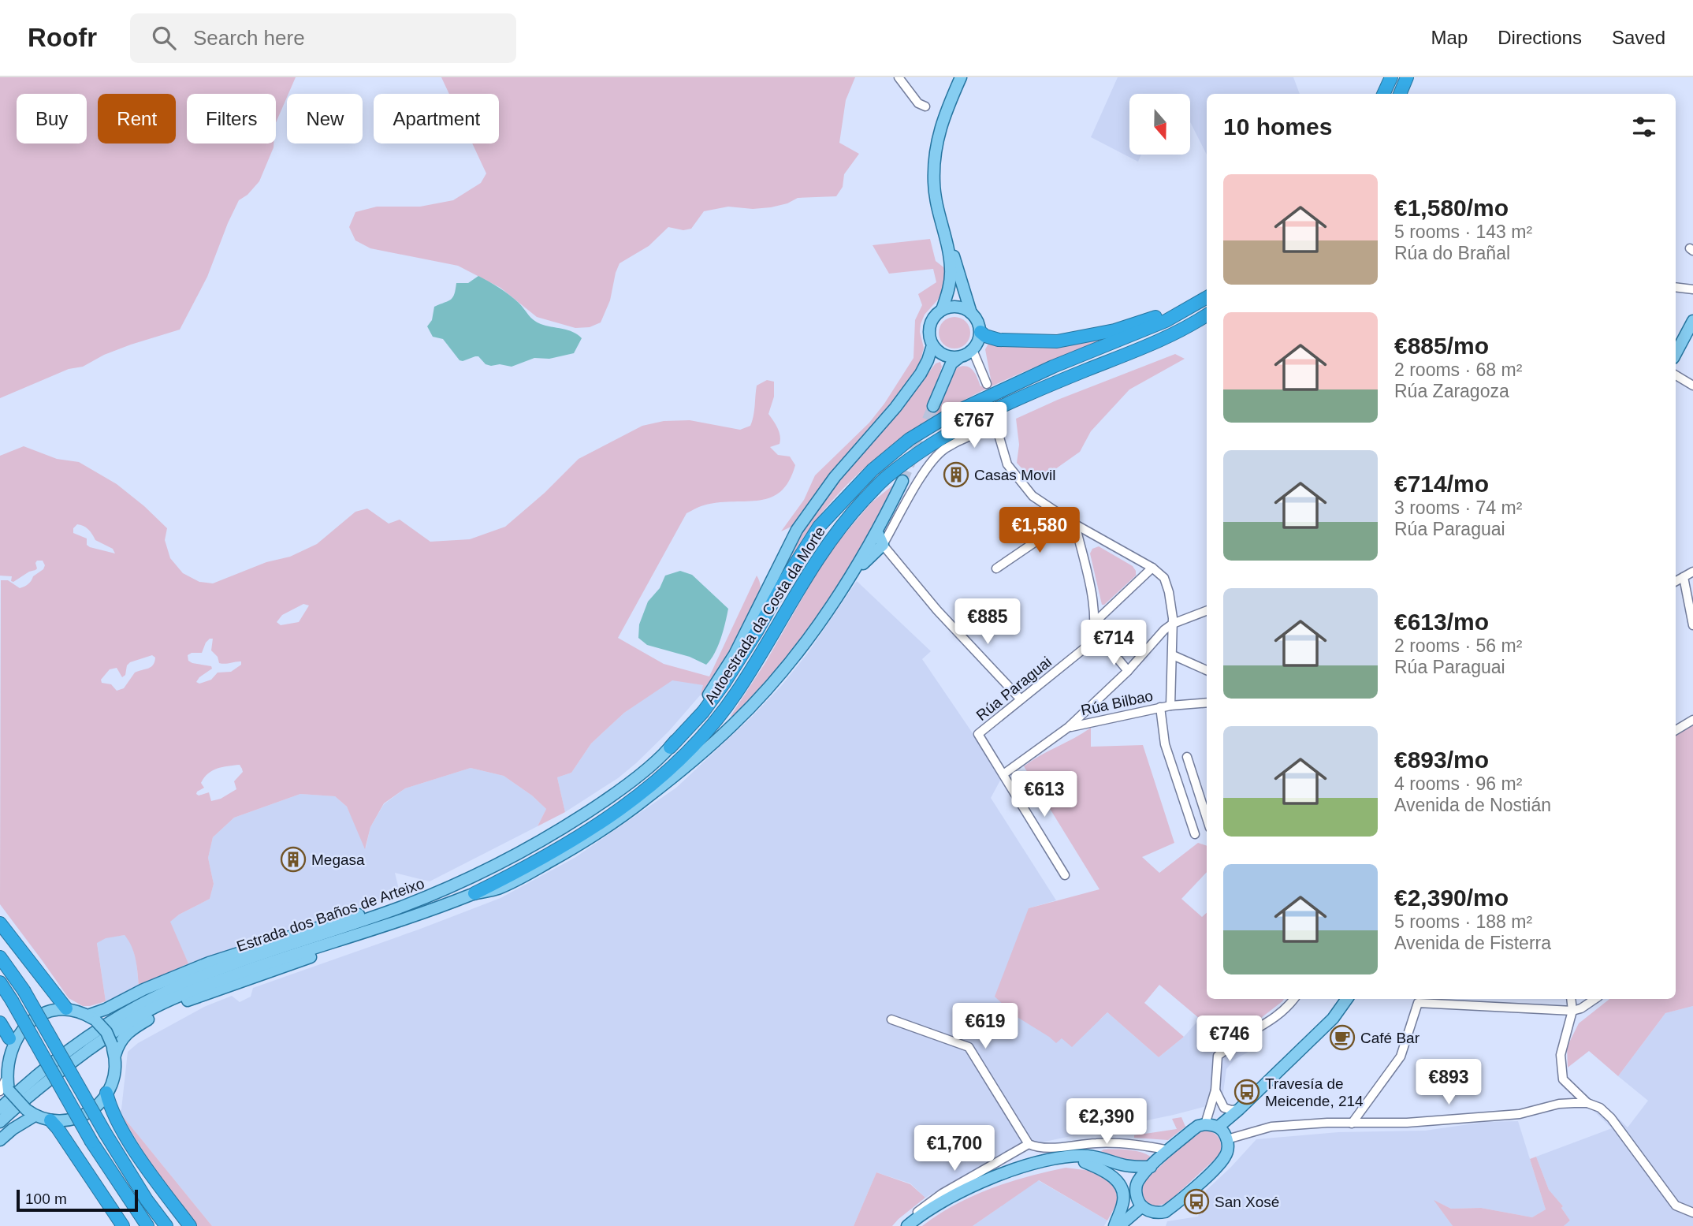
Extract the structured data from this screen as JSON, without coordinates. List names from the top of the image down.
{
  "streets": {
    "highway": ["Autoestrada da Costa da Morte"],
    "main road": ["Estrada dos Baños de Arteixo"],
    "street": ["Rúa Paraguai", "Rúa Bilbao"]
  },
  "crossings": [
    ["Autoestrada da Costa da Morte", "Estrada dos Baños de Arteixo"]
  ],
  "places": {
    "building": ["Casas Movil", "Megasa"],
    "cafe": ["Café Bar"],
    "bus stop": ["Travesía de Meicende, 214", "San Xosé"]
  },
  "scale_bar": "100 m",
  "north": "bottom",
  "page": {
    "header": "Roofr",
    "search": "Search here",
    "nav": ["Map", "Directions", "Saved"],
    "chip": [
      "Buy",
      "Rent",
      "Filters",
      "New",
      "Apartment"
    ],
    "heading": "10 homes",
    "list": [
      {
        "name": "€1,580/mo",
        "note": "5 rooms · 143 m² · Rúa do Brañal"
      },
      {
        "name": "€885/mo",
        "note": "2 rooms · 68 m² · Rúa Zaragoza"
      },
      {
        "name": "€714/mo",
        "note": "3 rooms · 74 m² · Rúa Paraguai"
      },
      {
        "name": "€613/mo",
        "note": "2 rooms · 56 m² · Rúa Paraguai"
      },
      {
        "name": "€893/mo",
        "note": "4 rooms · 96 m² · Avenida de Nostián"
      },
      {
        "name": "€2,390/mo",
        "note": "5 rooms · 188 m² · Avenida de Fisterra"
      }
    ],
    "price": [
      "€767",
      "€1,580",
      "€885",
      "€714",
      "€613",
      "€619",
      "€746",
      "€893",
      "€2,390",
      "€1,700"
    ],
    "scale": "100 m"
  }
}
